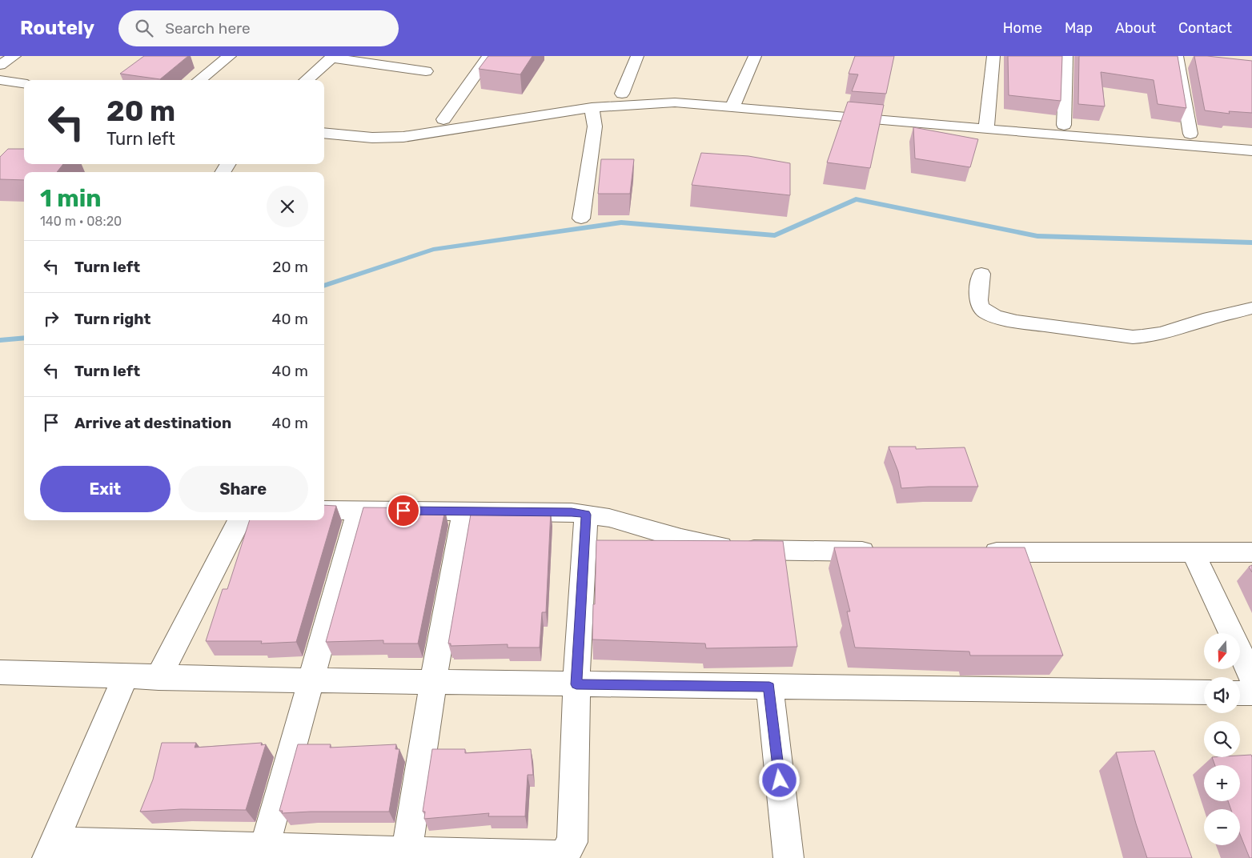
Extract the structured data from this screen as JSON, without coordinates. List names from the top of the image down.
{
  "north": "bottom",
  "page": {
    "header": "Routely",
    "search": "Search here",
    "nav": [
      "Home",
      "Map",
      "About",
      "Contact"
    ],
    "turn": ["20 m", "Turn left"],
    "heading": ["1 min", "140 m · 08:20"],
    "list": [
      {
        "name": "Turn left",
        "value": "20 m"
      },
      {
        "name": "Turn right",
        "value": "40 m"
      },
      {
        "name": "Turn left",
        "value": "40 m"
      },
      {
        "name": "Arrive at destination",
        "value": "40 m"
      }
    ],
    "buttons": ["Exit", "Share"],
    "map_buttons": ["+", "−"]
  }
}
